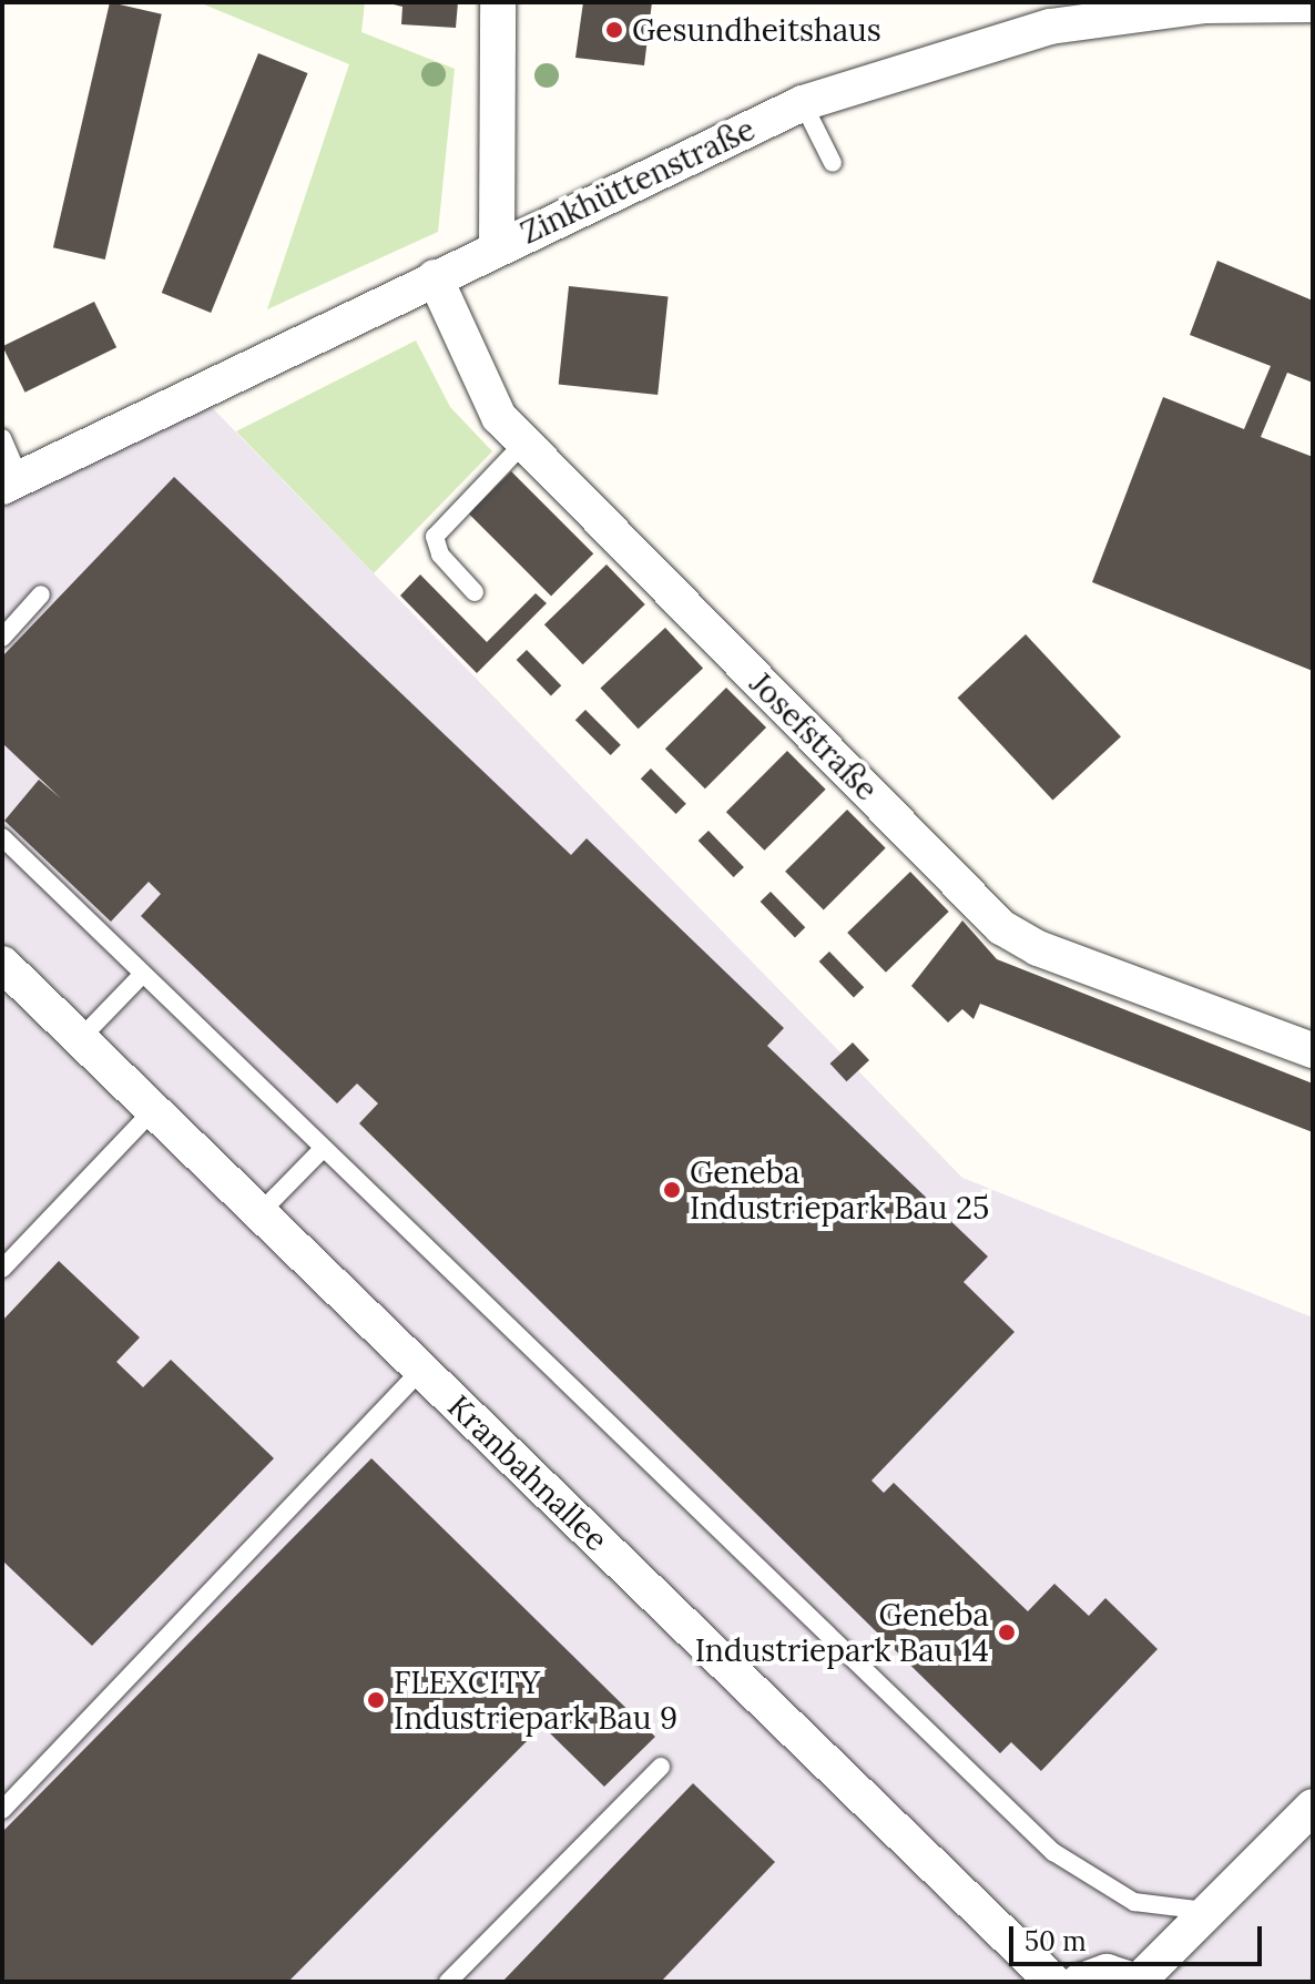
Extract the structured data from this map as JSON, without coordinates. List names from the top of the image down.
{
  "streets": {
    "street": ["Zinkhüttenstraße", "Josefstraße", "Kranbahnallee"]
  },
  "crossings": [
    ["Zinkhüttenstraße", "Josefstraße"]
  ],
  "places": [
    "Gesundheitshaus",
    "Geneba Industriepark Bau 25",
    "Geneba Industriepark Bau 14",
    "FLEXCITY Industriepark Bau 9"
  ],
  "scale_bar": "50 m"
}
